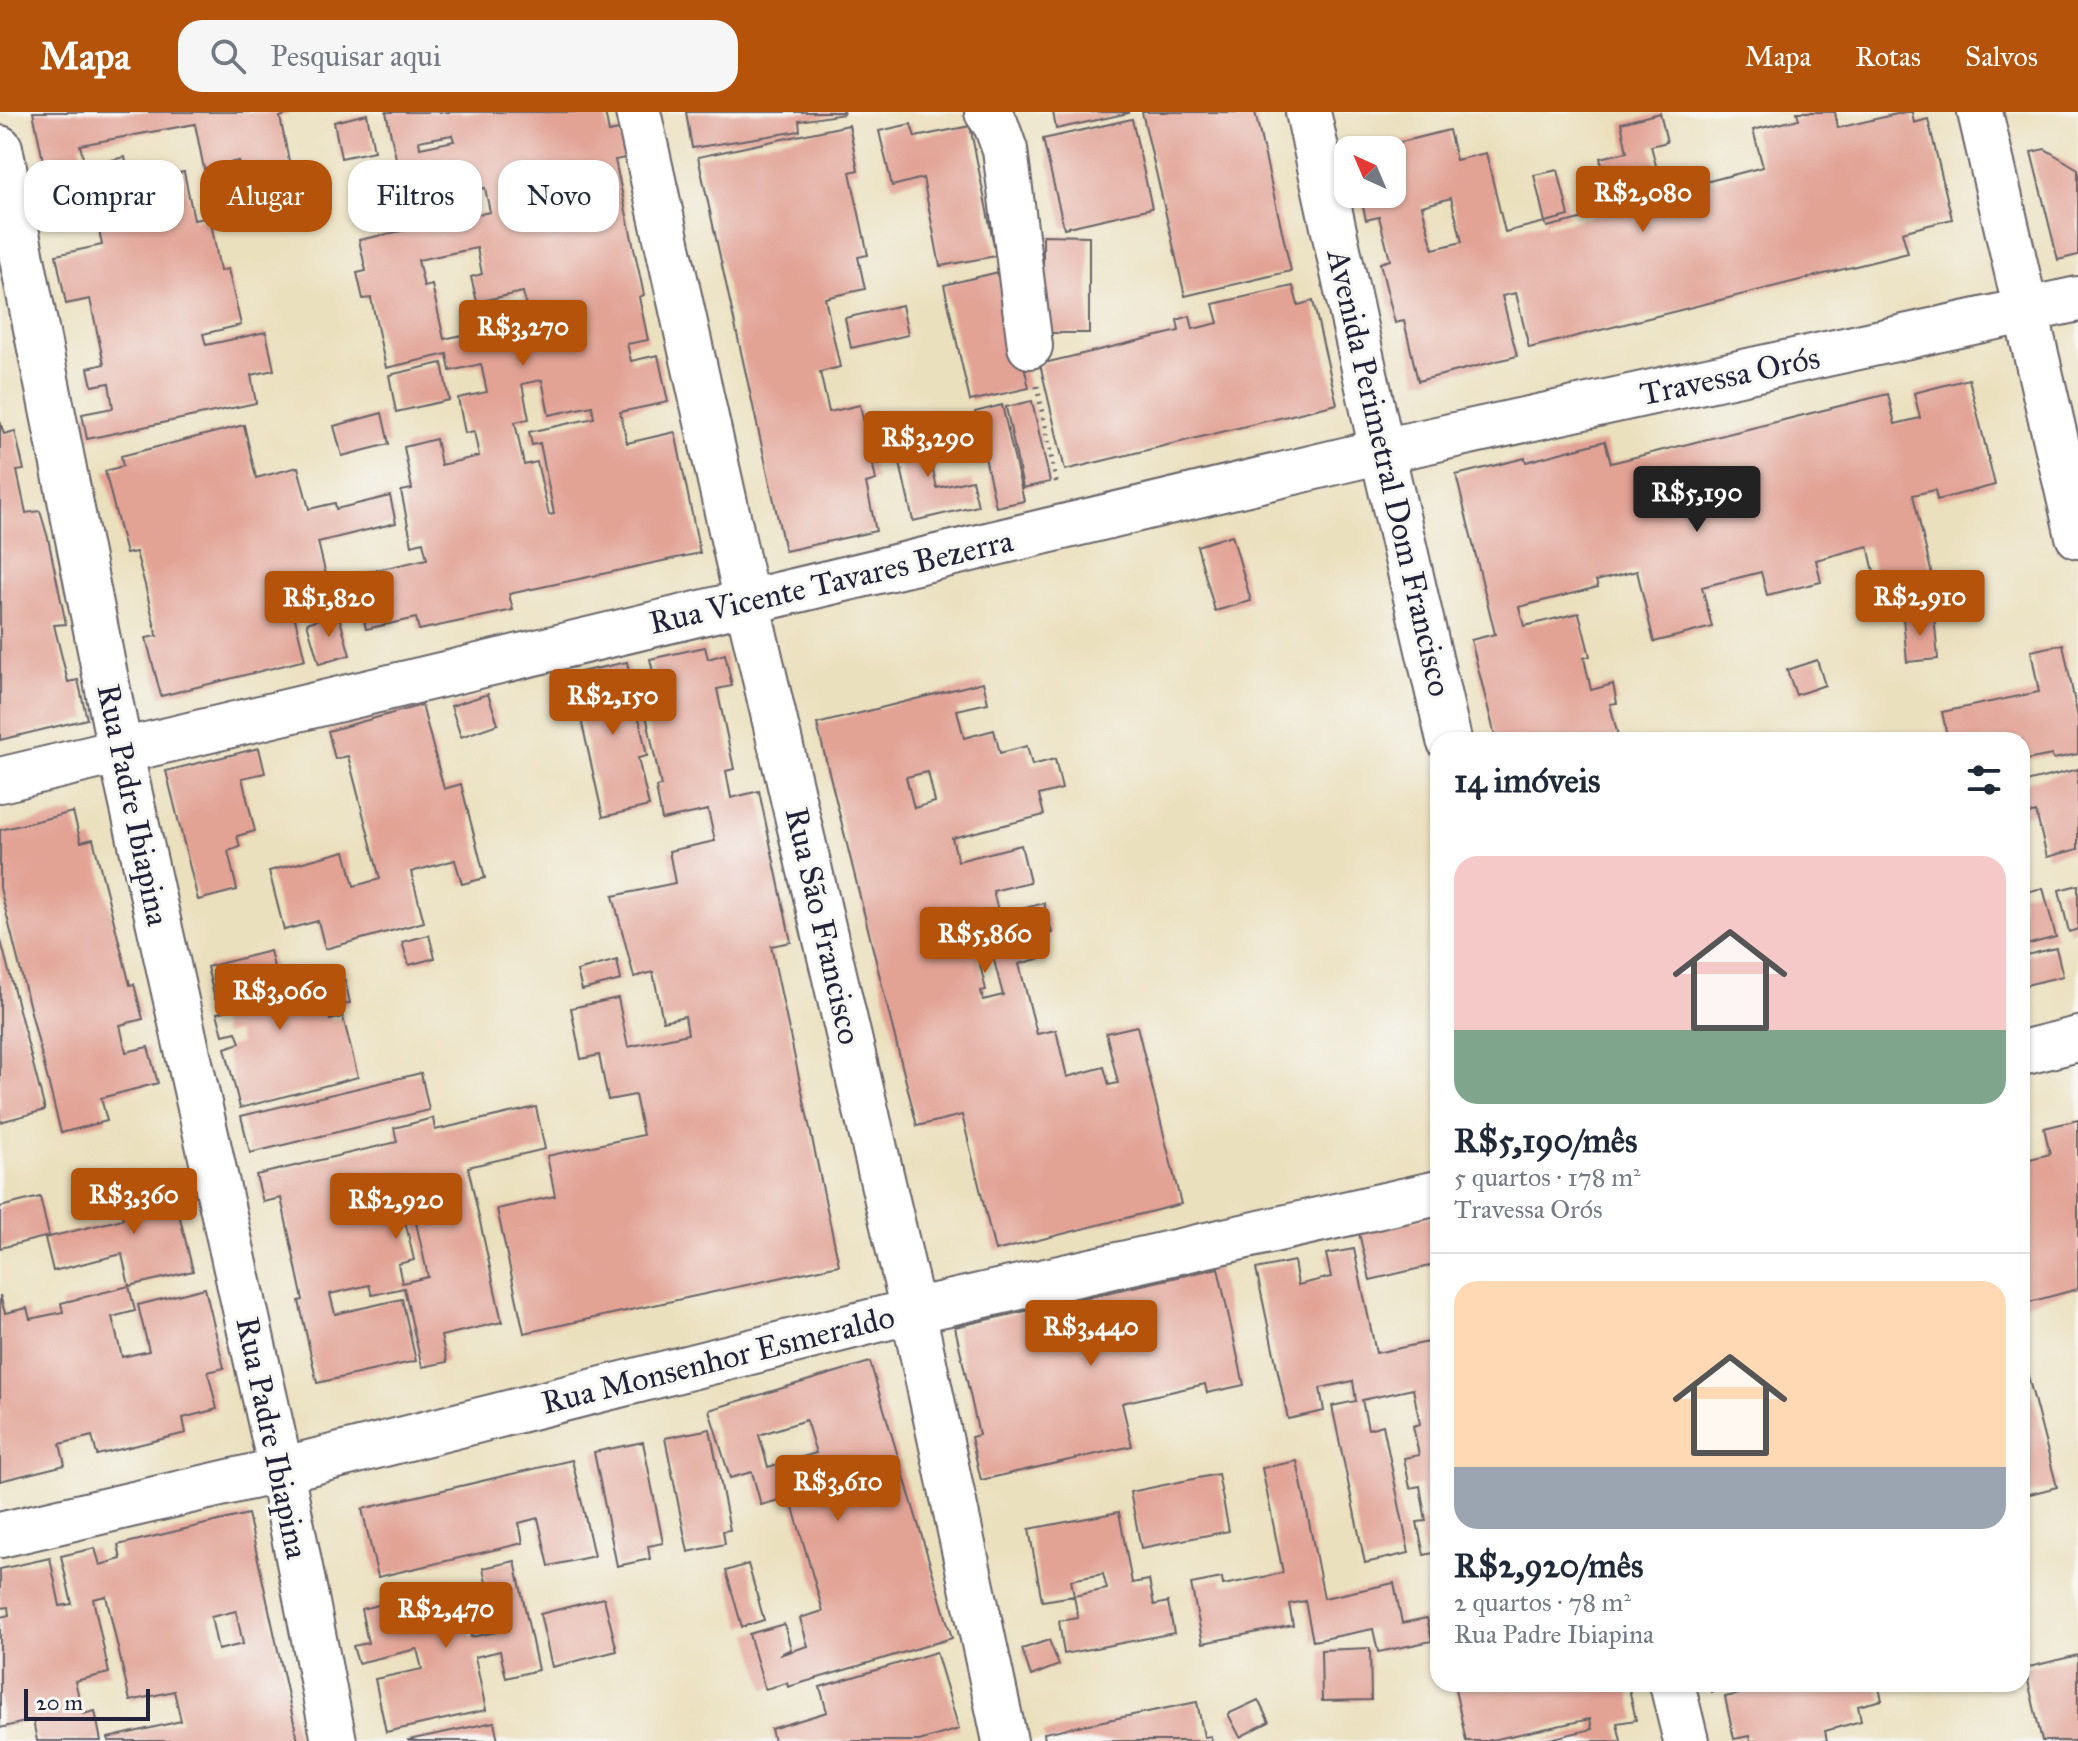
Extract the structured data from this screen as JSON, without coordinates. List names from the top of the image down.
{
  "streets": {
    "street": [
      "Travessa Orós",
      "Avenida Perimetral Dom Francisco",
      "Rua Vicente Tavares Bezerra",
      "Rua Padre Ibiapina",
      "Rua São Francisco",
      "Rua Monsenhor Esmeraldo"
    ]
  },
  "crossings": [
    ["Travessa Orós", "Avenida Perimetral Dom Francisco"],
    ["Travessa Orós", "Rua Vicente Tavares Bezerra"],
    ["Avenida Perimetral Dom Francisco", "Rua Vicente Tavares Bezerra"],
    ["Rua Vicente Tavares Bezerra", "Rua Padre Ibiapina"],
    ["Rua Vicente Tavares Bezerra", "Rua São Francisco"],
    ["Rua Padre Ibiapina", "Rua Monsenhor Esmeraldo"],
    ["Rua São Francisco", "Rua Monsenhor Esmeraldo"]
  ],
  "scale_bar": "20 m",
  "north": "top left",
  "page": {
    "header": "Mapa",
    "search": "Pesquisar aqui",
    "nav": ["Mapa", "Rotas", "Salvos"],
    "chip": [
      "Comprar",
      "Alugar",
      "Filtros",
      "Novo"
    ],
    "price": [
      "R$2,080",
      "R$3,270",
      "R$3,290",
      "R$5,190",
      "R$2,910",
      "R$1,820",
      "R$2,150",
      "R$5,860",
      "R$3,060",
      "R$3,360",
      "R$2,920",
      "R$3,440",
      "R$3,610",
      "R$2,470"
    ],
    "heading": "14 imóveis",
    "list": [
      {
        "name": "R$5,190/mês",
        "note": "5 quartos · 178 m² · Travessa Orós"
      },
      {
        "name": "R$2,920/mês",
        "note": "2 quartos · 78 m² · Rua Padre Ibiapina"
      }
    ],
    "scale": "20 m"
  }
}
